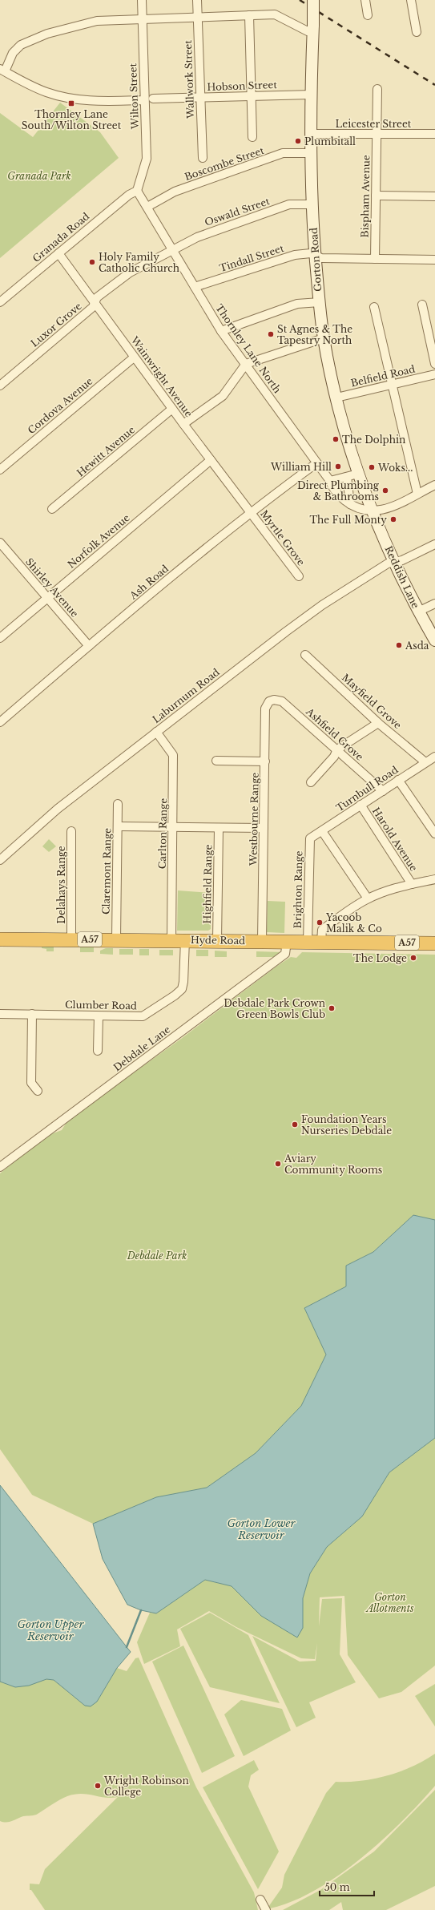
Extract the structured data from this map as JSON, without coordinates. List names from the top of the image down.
{
  "streets": {
    "highway": ["A57", "Hyde Road"],
    "main road": ["Gorton Road", "Reddish Lane"],
    "street": [
      "Wallwork Street",
      "Hobson Street",
      "Wilton Street",
      "Leicester Street",
      "Boscombe Street",
      "Bispham Avenue",
      "Oswald Street",
      "Granada Road",
      "Tindall Street",
      "Luxor Grove",
      "Thornley Lane North",
      "Belfield Road",
      "Wainwright Avenue",
      "Cordova Avenue",
      "Hewitt Avenue",
      "Myrtle Grove",
      "Norfolk Avenue",
      "Ash Road",
      "Shirley Avenue",
      "Laburnum Road",
      "Mayfield Grove",
      "Ashfield Grove",
      "Turnbull Road",
      "Westbourne Range",
      "Carlton Range",
      "Harold Avenue",
      "Claremont Range",
      "Highfield Range",
      "Delahays Range",
      "Brighton Range",
      "Clumber Road",
      "Debdale Lane"
    ]
  },
  "crossings": [
    ["Wallwork Street", "Hobson Street"],
    ["Hobson Street", "Gorton Road"],
    ["Wilton Street", "Granada Road"],
    ["Wilton Street", "Thornley Lane North"],
    ["Leicester Street", "Bispham Avenue"],
    ["Leicester Street", "Gorton Road"],
    ["Boscombe Street", "Gorton Road"],
    ["Boscombe Street", "Thornley Lane North"],
    ["Bispham Avenue", "Tindall Street"],
    ["Oswald Street", "Gorton Road"],
    ["Oswald Street", "Luxor Grove"],
    ["Oswald Street", "Thornley Lane North"],
    ["Granada Road", "Thornley Lane North"],
    ["Granada Road", "Wainwright Avenue"],
    ["Tindall Street", "Gorton Road"],
    ["Tindall Street", "Thornley Lane North"],
    ["Gorton Road", "Thornley Lane North"],
    ["Gorton Road", "Belfield Road"],
    ["Gorton Road", "Reddish Lane"],
    ["Luxor Grove", "Thornley Lane North"],
    ["Luxor Grove", "Wainwright Avenue"],
    ["Thornley Lane North", "Reddish Lane"],
    ["Thornley Lane North", "Ash Road"],
    ["Wainwright Avenue", "Cordova Avenue"],
    ["Wainwright Avenue", "Hewitt Avenue"],
    ["Wainwright Avenue", "Myrtle Grove"],
    ["Wainwright Avenue", "Norfolk Avenue"],
    ["Wainwright Avenue", "Ash Road"],
    ["Myrtle Grove", "Ash Road"],
    ["Norfolk Avenue", "Shirley Avenue"],
    ["Reddish Lane", "Laburnum Road"],
    ["Ash Road", "Shirley Avenue"],
    ["Laburnum Road", "Carlton Range"],
    ["Mayfield Grove", "Turnbull Road"],
    ["Ashfield Grove", "Turnbull Road"],
    ["Ashfield Grove", "Westbourne Range"],
    ["Turnbull Road", "Harold Avenue"],
    ["Turnbull Road", "Brighton Range"],
    ["Westbourne Range", "Hyde Road"],
    ["Carlton Range", "Hyde Road"],
    ["Claremont Range", "Hyde Road"],
    ["Highfield Range", "Hyde Road"],
    ["Delahays Range", "Hyde Road"],
    ["Brighton Range", "Hyde Road"],
    ["Hyde Road", "Clumber Road"],
    ["Hyde Road", "Debdale Lane"]
  ],
  "water": ["Gorton Lower Reservoir", "Gorton Upper Reservoir"],
  "parks": ["Granada Park", "Debdale Park", "Gorton Allotments"],
  "places": {
    "transit": ["Thornley Lane South/Wilton Street"],
    "other": [
      "Plumbitall",
      "Holy Family Catholic Church",
      "St Agnes & The Tapestry North",
      "The Dolphin",
      "William Hill",
      "Woks...",
      "Direct Plumbing & Bathrooms",
      "The Full Monty",
      "Asda",
      "Yacoob Malik & Co",
      "The Lodge",
      "Debdale Park Crown Green Bowls Club",
      "Foundation Years Nurseries Debdale",
      "Aviary Community Rooms",
      "Wright Robinson College"
    ]
  },
  "scale_bar": "50 m"
}
